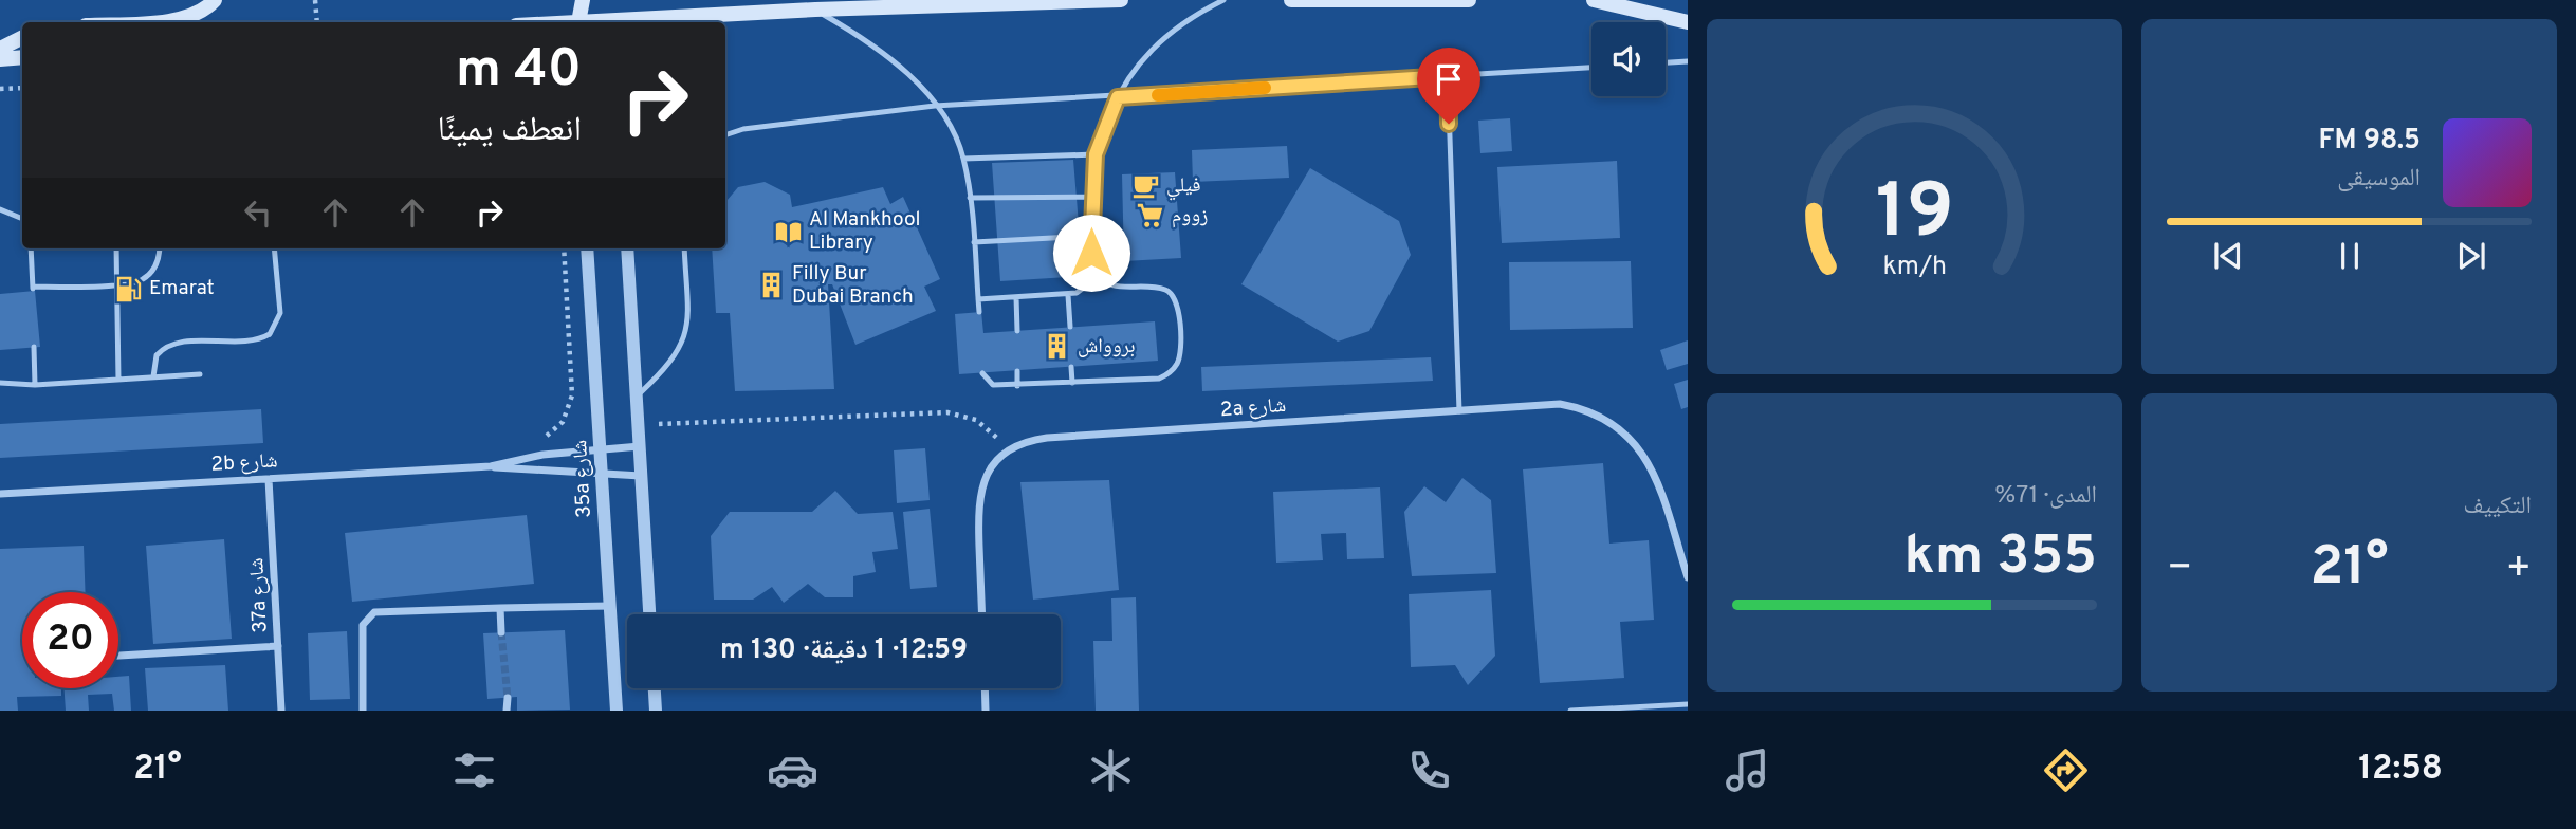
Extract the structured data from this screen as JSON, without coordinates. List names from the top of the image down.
{
  "streets": {
    "street": [
      "2a شارع",
      "2b شارع",
      "35a شارع",
      "37a شارع"
    ]
  },
  "crossings": [
    ["2b شارع", "35a شارع"],
    ["2b شارع", "37a شارع"]
  ],
  "places": {
    "cafe": ["فيلي"],
    "supermarket": ["زووم"],
    "library": ["Al Mankhool Library"],
    "building": ["Filly Bur Dubai Branch", "بروواش"],
    "fuel station": ["Emarat"]
  },
  "page": {
    "turn": ["40 m", "انعطف يمينًا"],
    "song": ["98.5 FM", "الموسيقى"],
    "tile": [
      "التكييف",
      ["المدى · 71%", "355 km"]
    ],
    "heat": ["−", "21°", "+"],
    "limit": "20",
    "trip": "12:59 · 1 دقيقة · 130 m",
    "tabs": ["12:58", "21°"],
    "gauge": ["19", "km/h"]
  }
}
